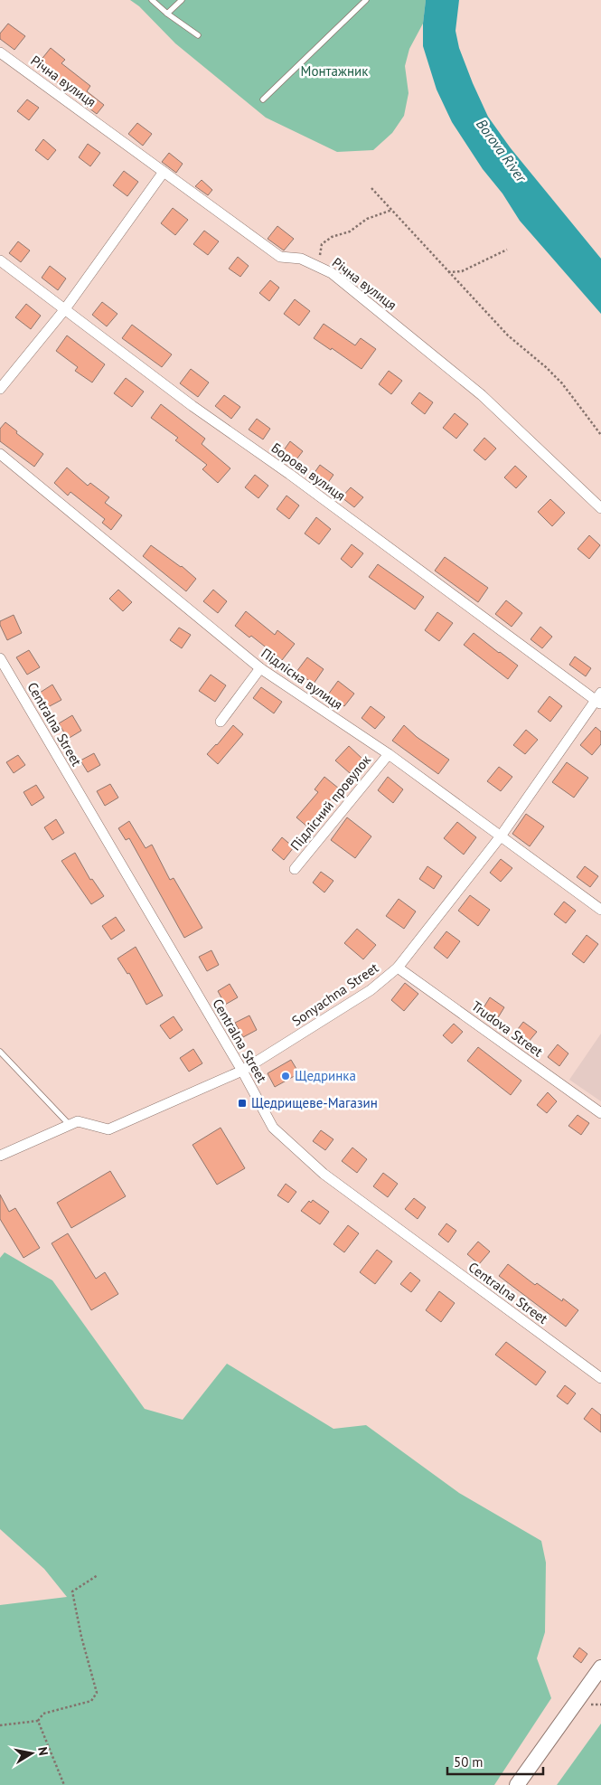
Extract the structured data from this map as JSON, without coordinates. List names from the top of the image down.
{
  "streets": {
    "street": [
      "Річна вулиця",
      "Борова вулиця",
      "Підлісна вулиця",
      "Centralna Street",
      "Підлісний провулок",
      "Sonyachna Street",
      "Trudova Street"
    ]
  },
  "crossings": [
    ["Борова вулиця", "Sonyachna Street"],
    ["Підлісна вулиця", "Підлісний провулок"],
    ["Підлісна вулиця", "Sonyachna Street"],
    ["Centralna Street", "Sonyachna Street"],
    ["Sonyachna Street", "Trudova Street"]
  ],
  "water": ["Borova River"],
  "parks": ["Монтажник"],
  "places": {
    "other": ["Щедринка"],
    "transit": ["Щедрищеве-Магазин"]
  },
  "scale_bar": "50 m",
  "north": "right"
}
